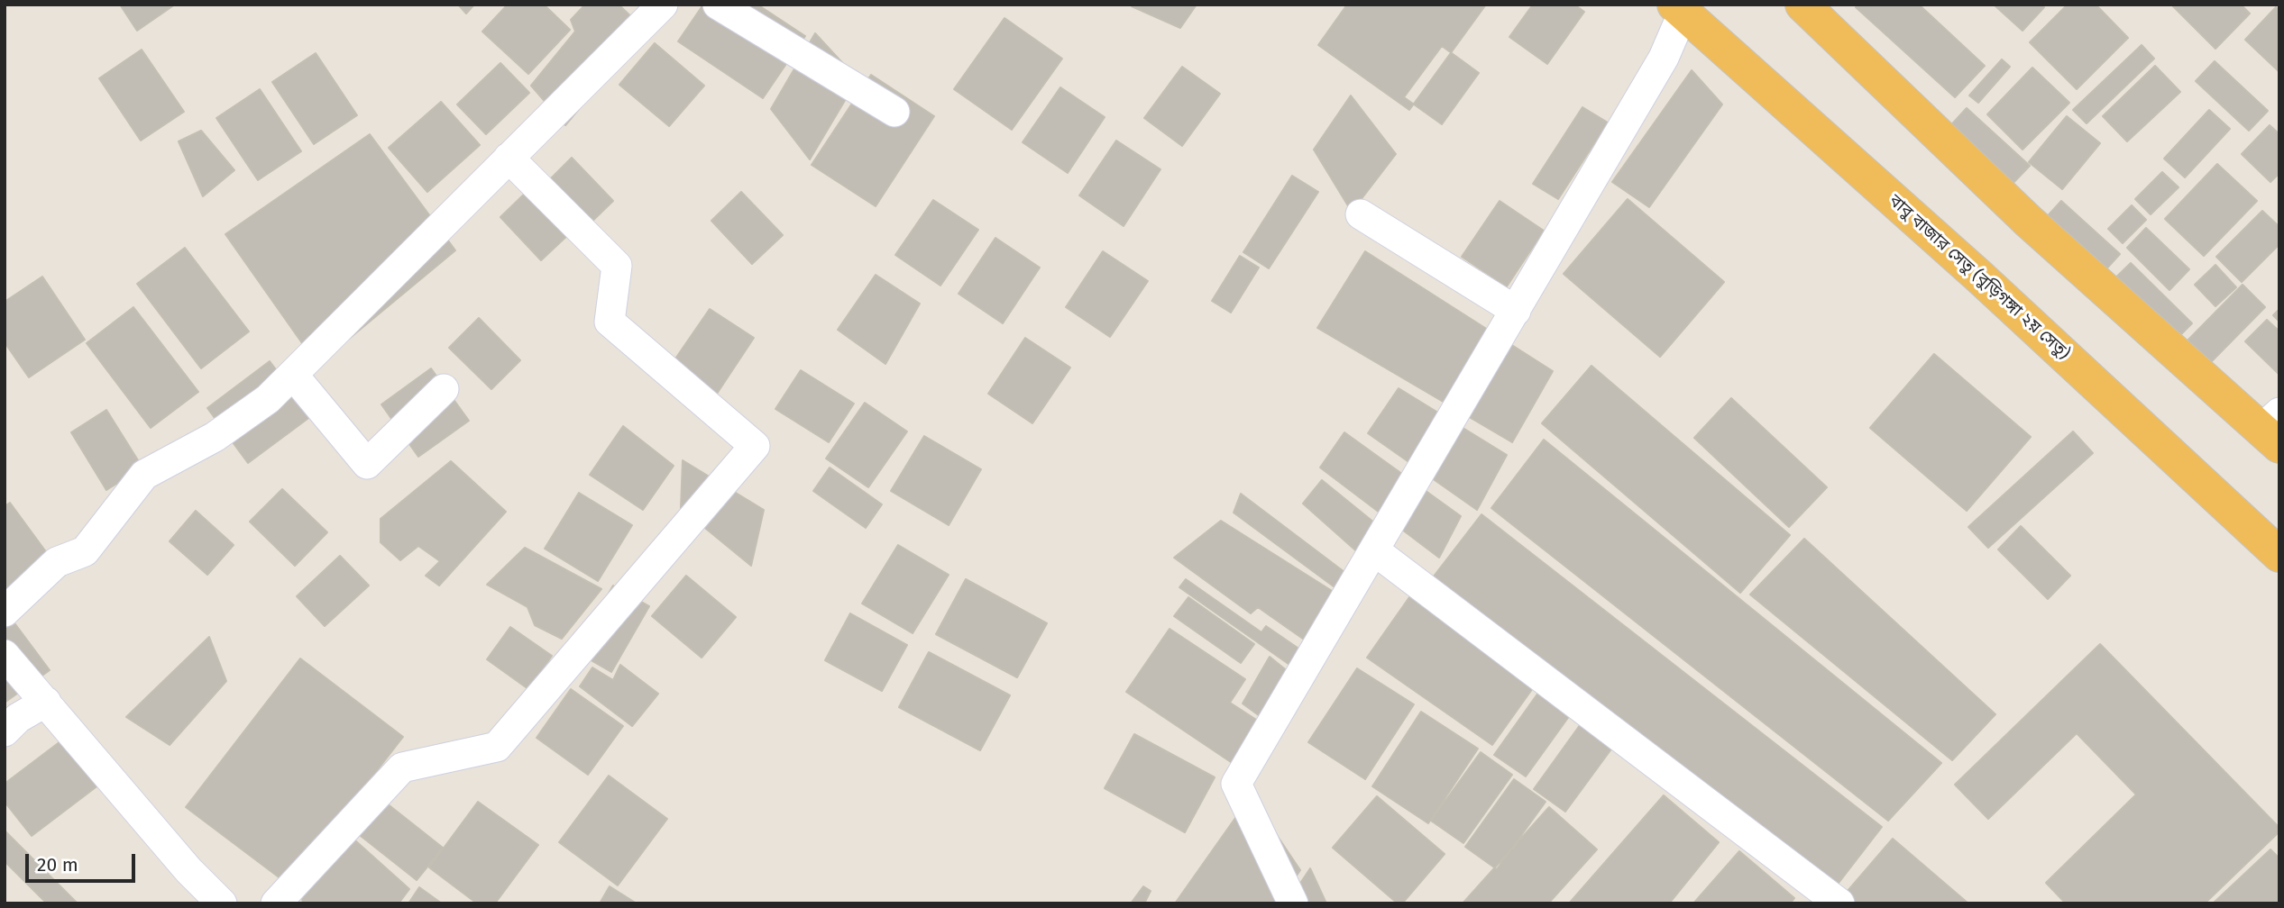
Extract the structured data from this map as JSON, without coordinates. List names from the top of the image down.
{
  "streets": {
    "highway": ["বাবু বাজার সেতু (বুড়িগঙ্গা ২য় সেতু)"]
  },
  "scale_bar": "20 m"
}
